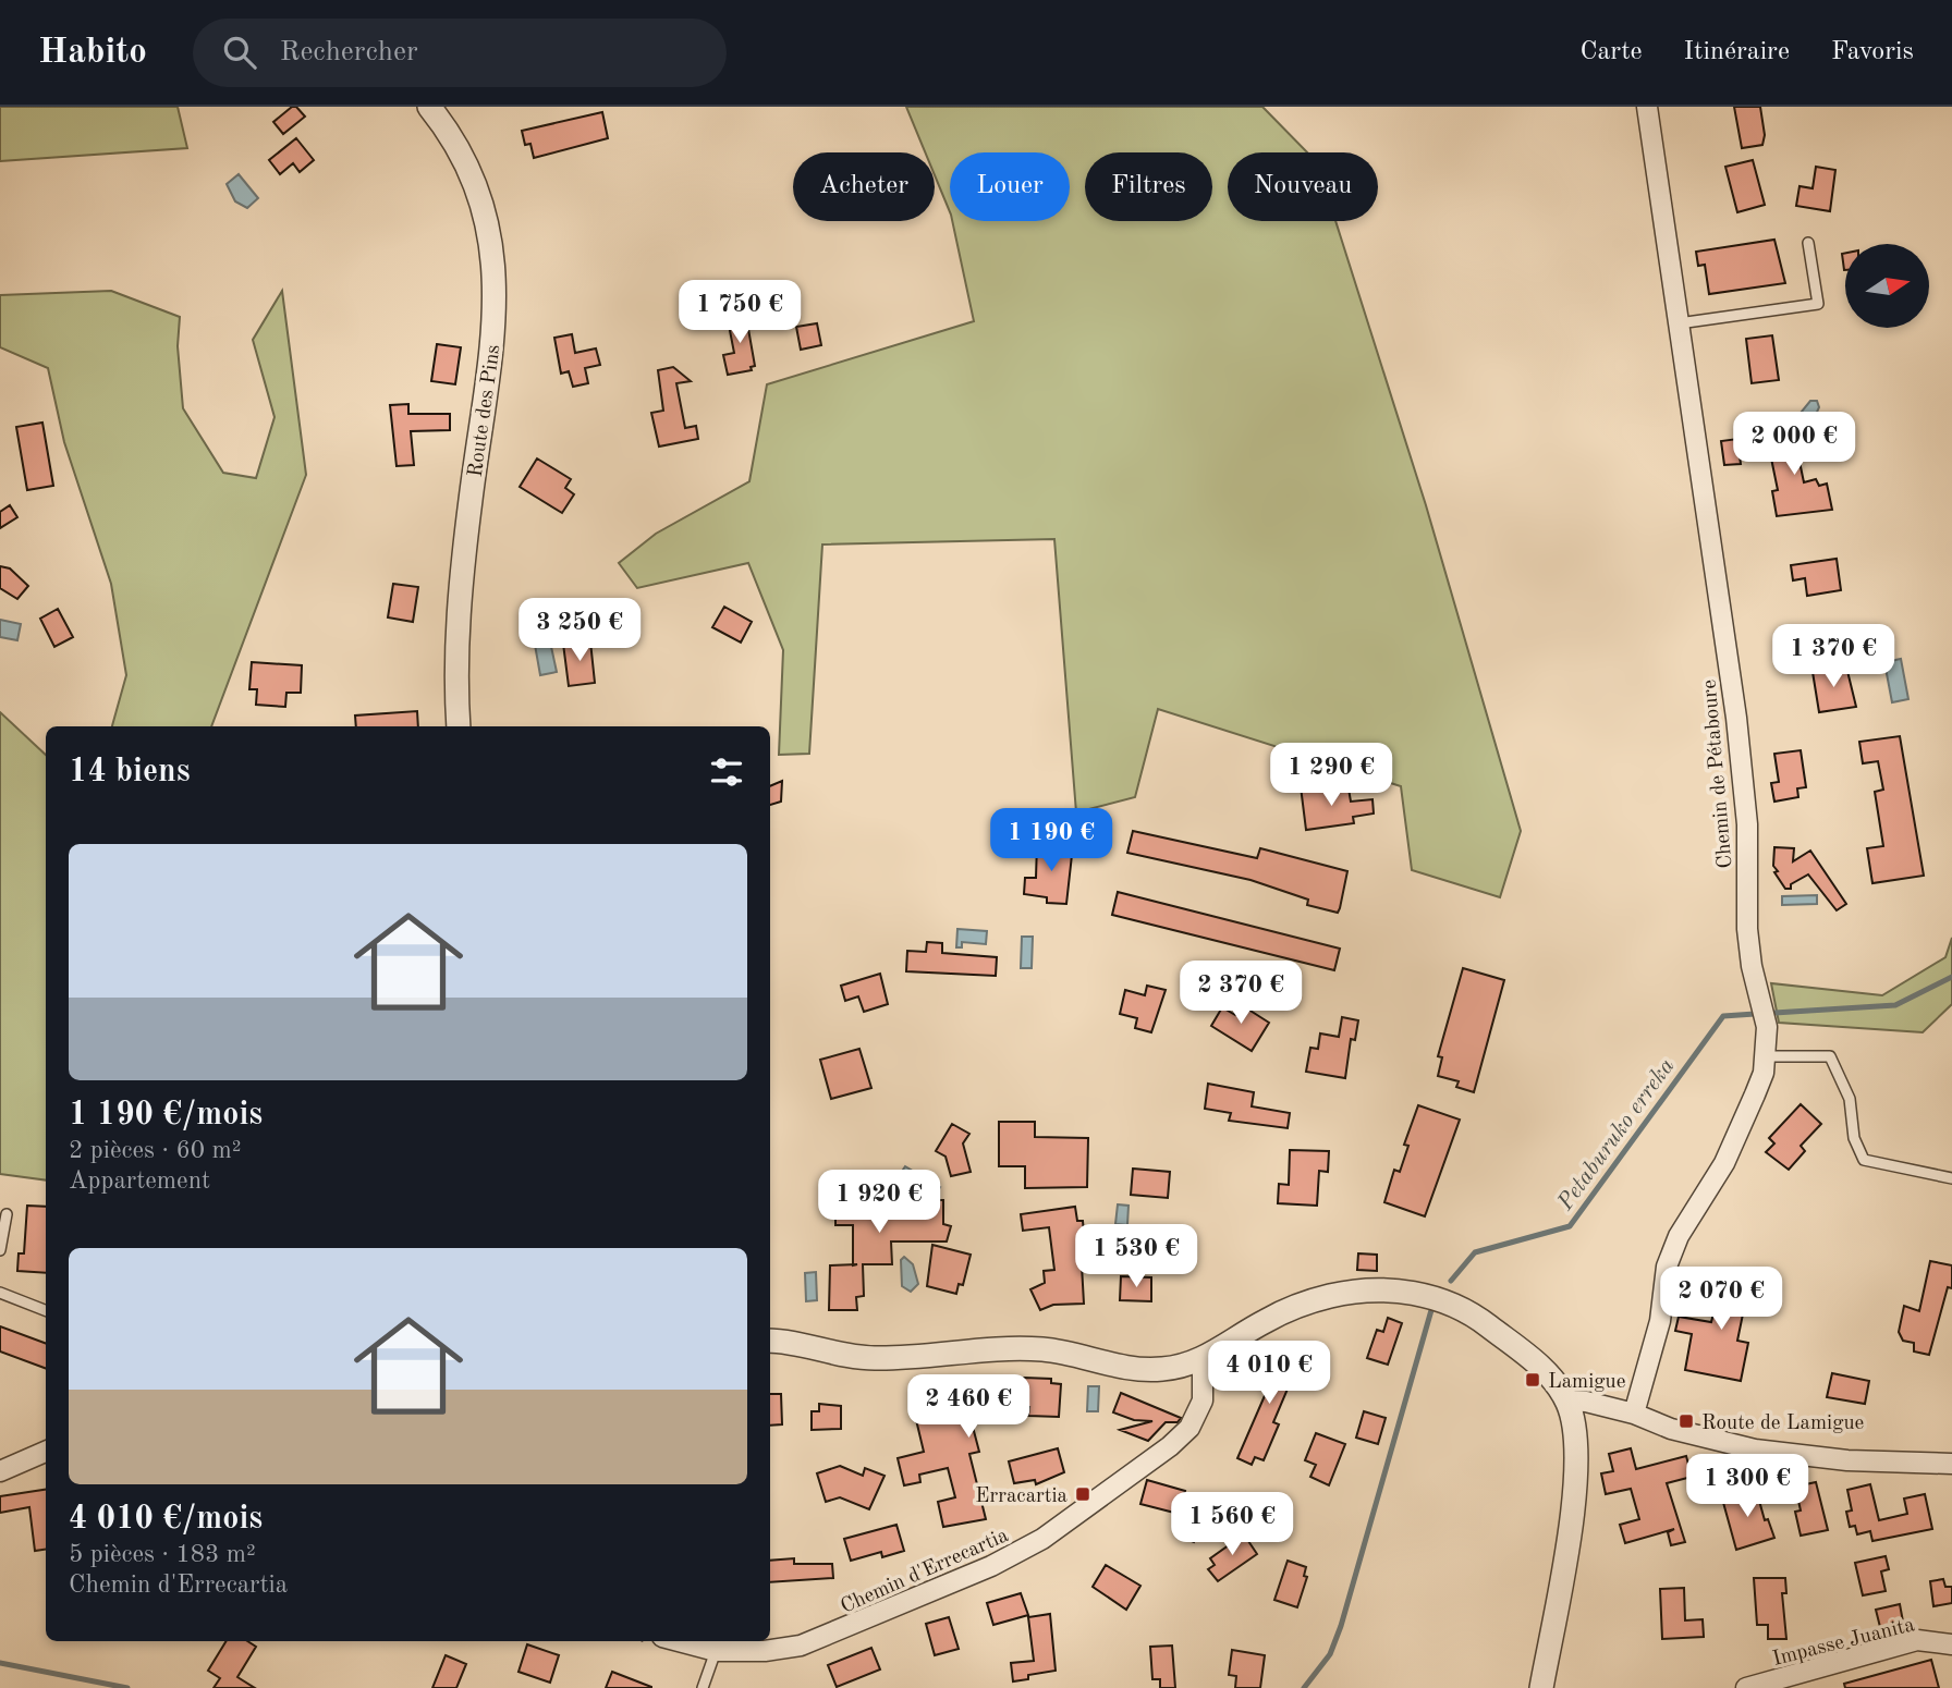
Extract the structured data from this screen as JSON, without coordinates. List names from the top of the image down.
{
  "streets": {
    "street": [
      "Route des Pins",
      "Chemin de Pétaboure",
      "Chemin d'Errecartia",
      "Impasse Juanita"
    ]
  },
  "water": ["Petaburuko erreka"],
  "places": {
    "transit": ["Lamigue", "Route de Lamigue", "Erracartia"]
  },
  "north": "right",
  "page": {
    "header": "Habito",
    "search": "Rechercher",
    "nav": ["Carte", "Itinéraire", "Favoris"],
    "chip": [
      "Acheter",
      "Louer",
      "Filtres",
      "Nouveau"
    ],
    "price": [
      "1 750 €",
      "2 000 €",
      "3 250 €",
      "1 370 €",
      "1 290 €",
      "1 190 €",
      "2 370 €",
      "1 920 €",
      "1 530 €",
      "2 070 €",
      "4 010 €",
      "2 460 €",
      "1 300 €",
      "1 560 €"
    ],
    "heading": "14 biens",
    "list": [
      {
        "name": "1 190 €/mois",
        "note": "2 pièces · 60 m² · Appartement"
      },
      {
        "name": "4 010 €/mois",
        "note": "5 pièces · 183 m² · Chemin d'Errecartia"
      }
    ]
  }
}
